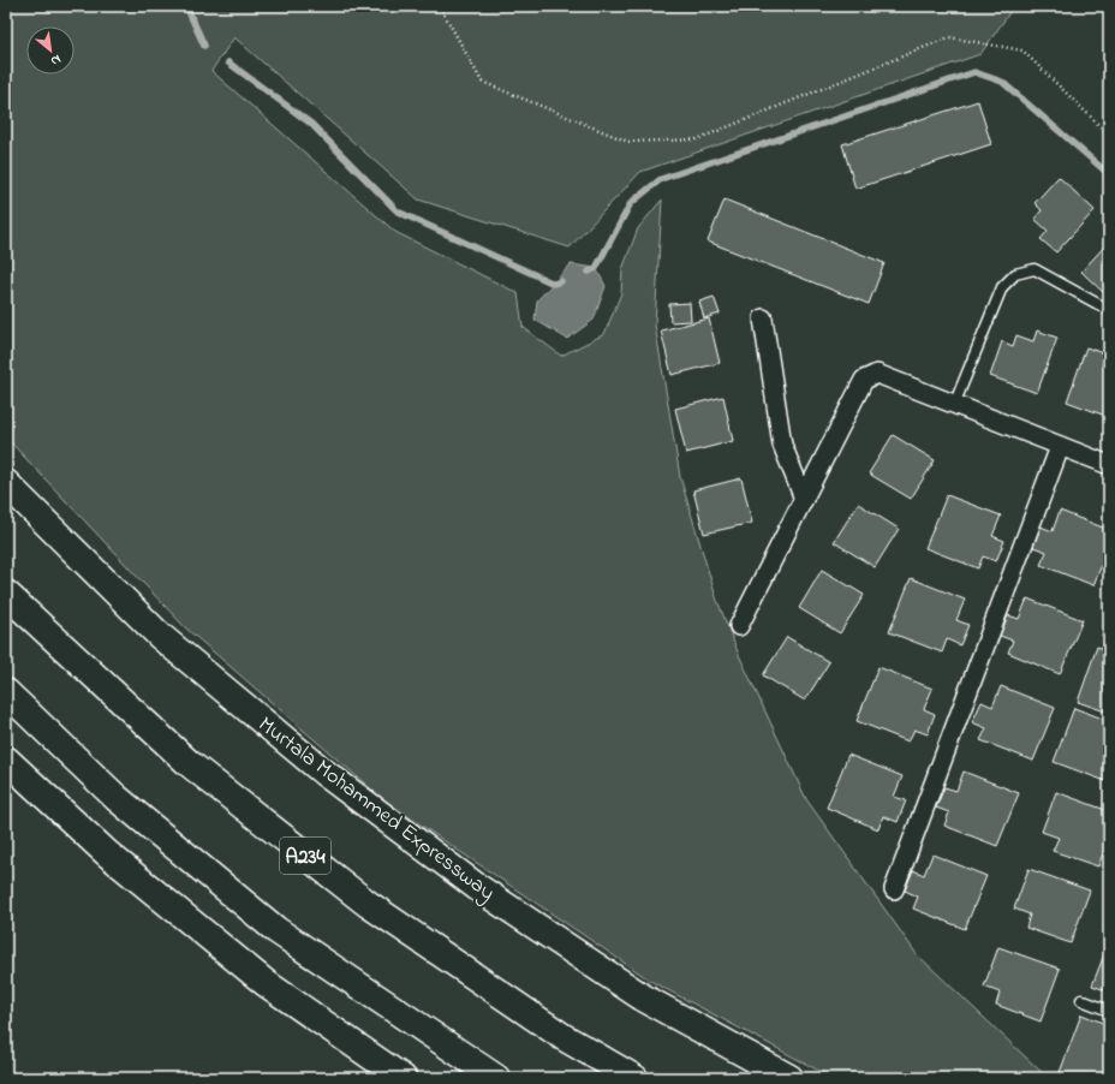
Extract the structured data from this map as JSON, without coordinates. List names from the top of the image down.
{
  "streets": {
    "highway": ["Murtala Mohammed Expressway", "A234"]
  },
  "north": "bottom right"
}
